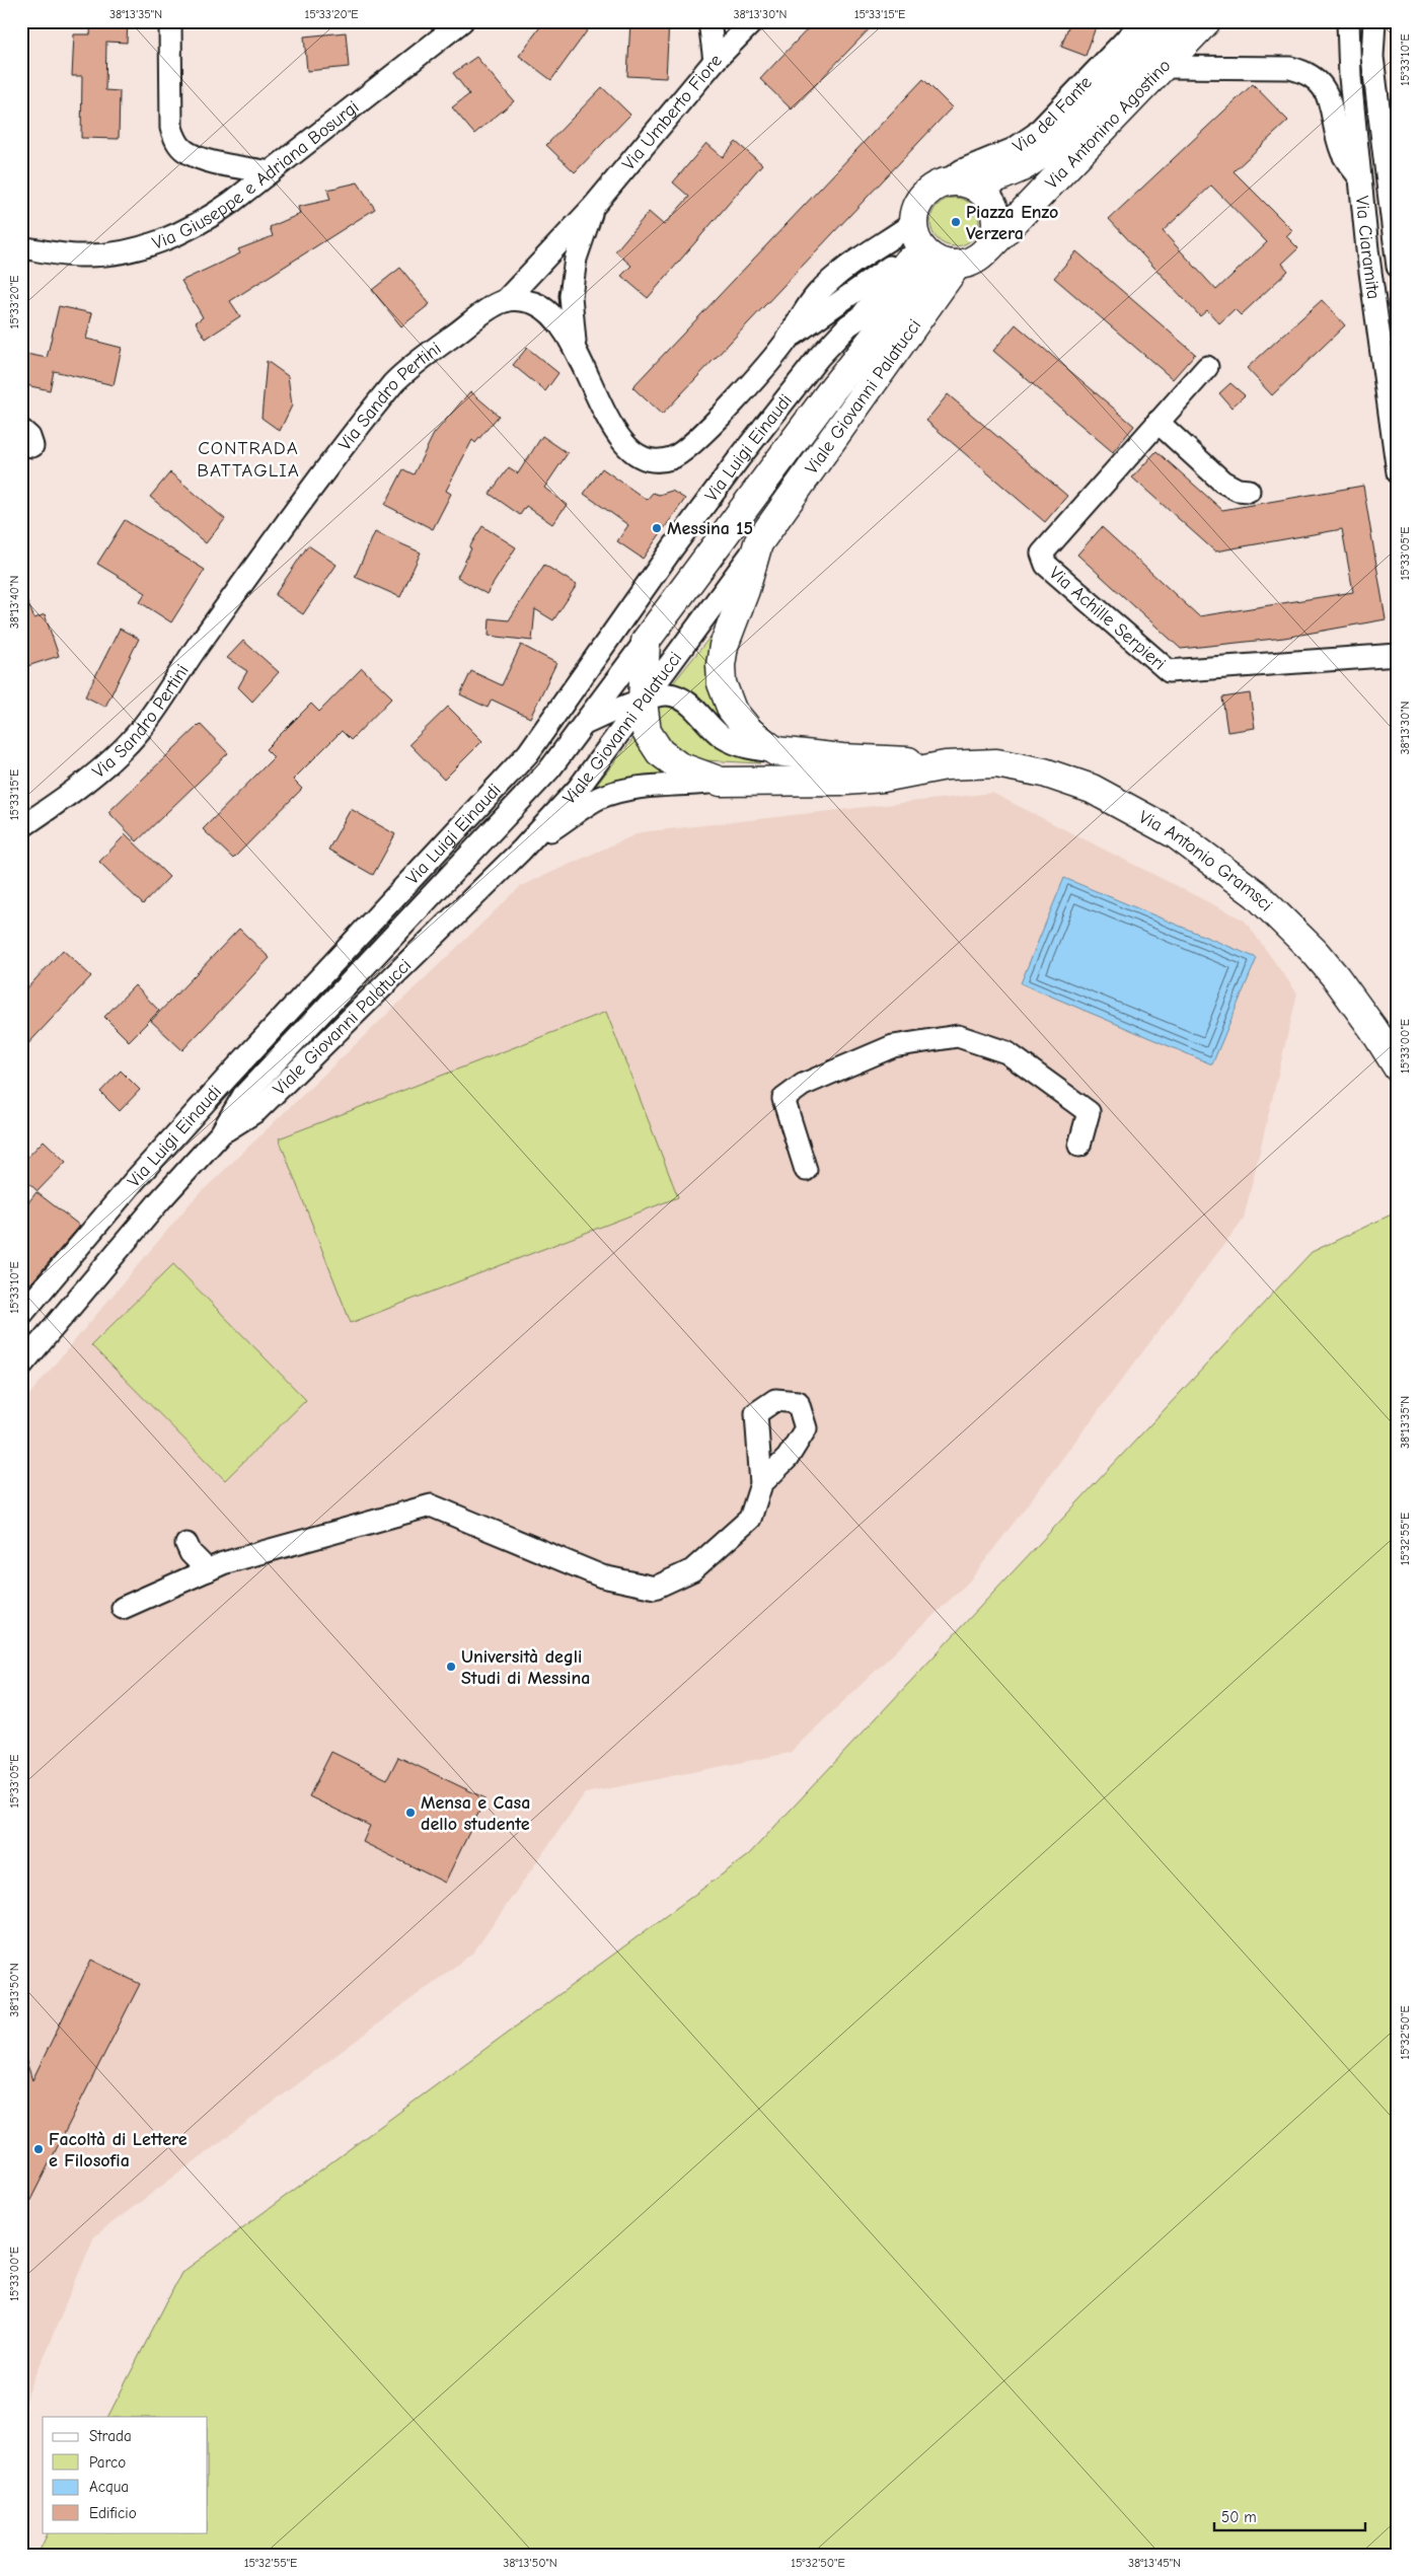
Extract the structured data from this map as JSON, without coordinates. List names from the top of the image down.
{
  "streets": {
    "main road": ["Via Antonino Agostino", "Viale Giovanni Palatucci", "Via Antonio Gramsci"],
    "street": [
      "Via del Fante",
      "Via Umberto Fiore",
      "Via Giuseppe e Adriana Bosurgi",
      "Via Ciaramita",
      "Via Sandro Pertini",
      "Via Luigi Einaudi",
      "Via Achille Serpieri"
    ]
  },
  "crossings": [
    ["Via del Fante", "Via Antonino Agostino"],
    ["Via del Fante", "Viale Giovanni Palatucci"],
    ["Via del Fante", "Via Luigi Einaudi"],
    ["Via Umberto Fiore", "Via Sandro Pertini"],
    ["Via Antonino Agostino", "Viale Giovanni Palatucci"],
    ["Via Antonino Agostino", "Via Luigi Einaudi"],
    ["Viale Giovanni Palatucci", "Via Luigi Einaudi"]
  ],
  "districts": ["CONTRADA BATTAGLIA"],
  "places": [
    "Piazza Enzo Verzera",
    "Messina 15",
    "Università degli Studi di Messina",
    "Mensa e Casa dello studente",
    "Facoltà di Lettere e Filosofia"
  ],
  "legend": [
    "Strada",
    "Parco",
    "Acqua",
    "Edificio"
  ],
  "scale_bar": "50 m",
  "coordinates": [
    "38°13'35\"N",
    "15°33'20\"E",
    "38°13'30\"N",
    "15°33'15\"E",
    "15°33'10\"E",
    "15°33'05\"E",
    "38°13'40\"N",
    "15°33'00\"E",
    "15°32'55\"E",
    "38°13'50\"N",
    "15°32'50\"E",
    "38°13'45\"N"
  ]
}
